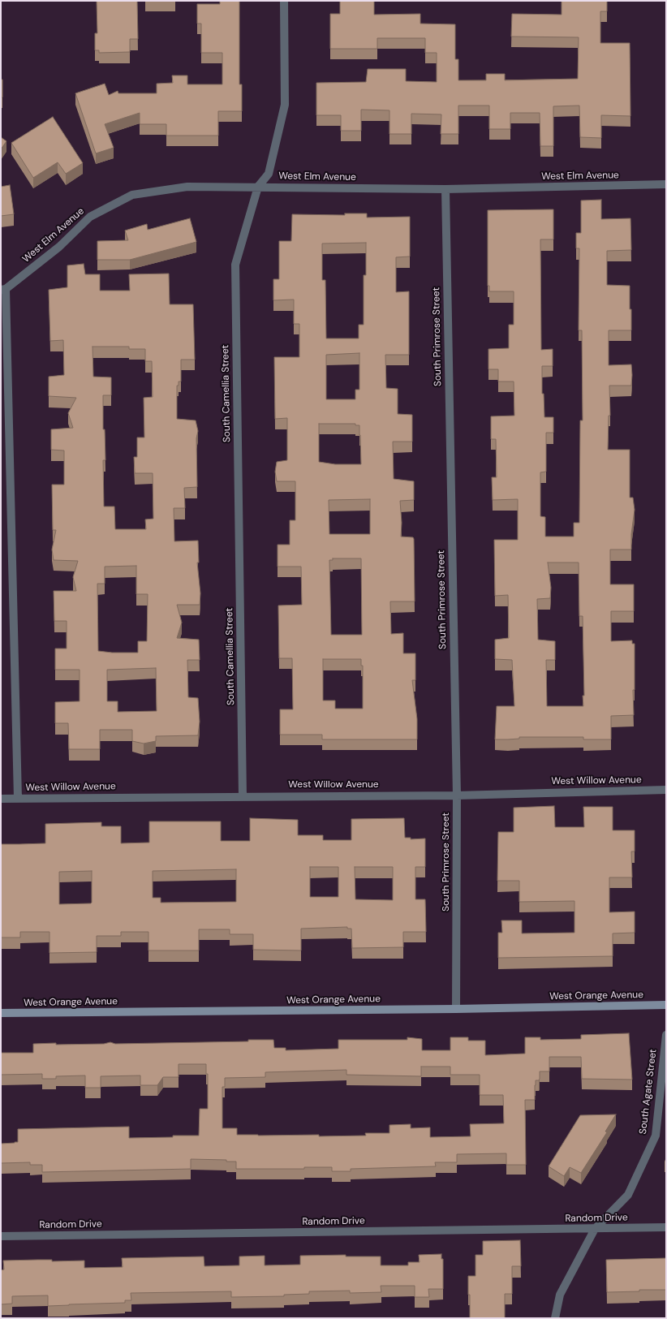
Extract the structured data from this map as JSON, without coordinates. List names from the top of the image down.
{
  "streets": {
    "street": [
      "West Elm Avenue",
      "South Primrose Street",
      "South Camellia Street",
      "West Willow Avenue",
      "West Orange Avenue",
      "South Agate Street",
      "Random Drive"
    ]
  },
  "crossings": [
    ["West Elm Avenue", "South Primrose Street"],
    ["West Elm Avenue", "South Camellia Street"],
    ["South Primrose Street", "West Willow Avenue"],
    ["South Primrose Street", "West Orange Avenue"],
    ["South Camellia Street", "West Willow Avenue"],
    ["South Agate Street", "Random Drive"]
  ]
}
